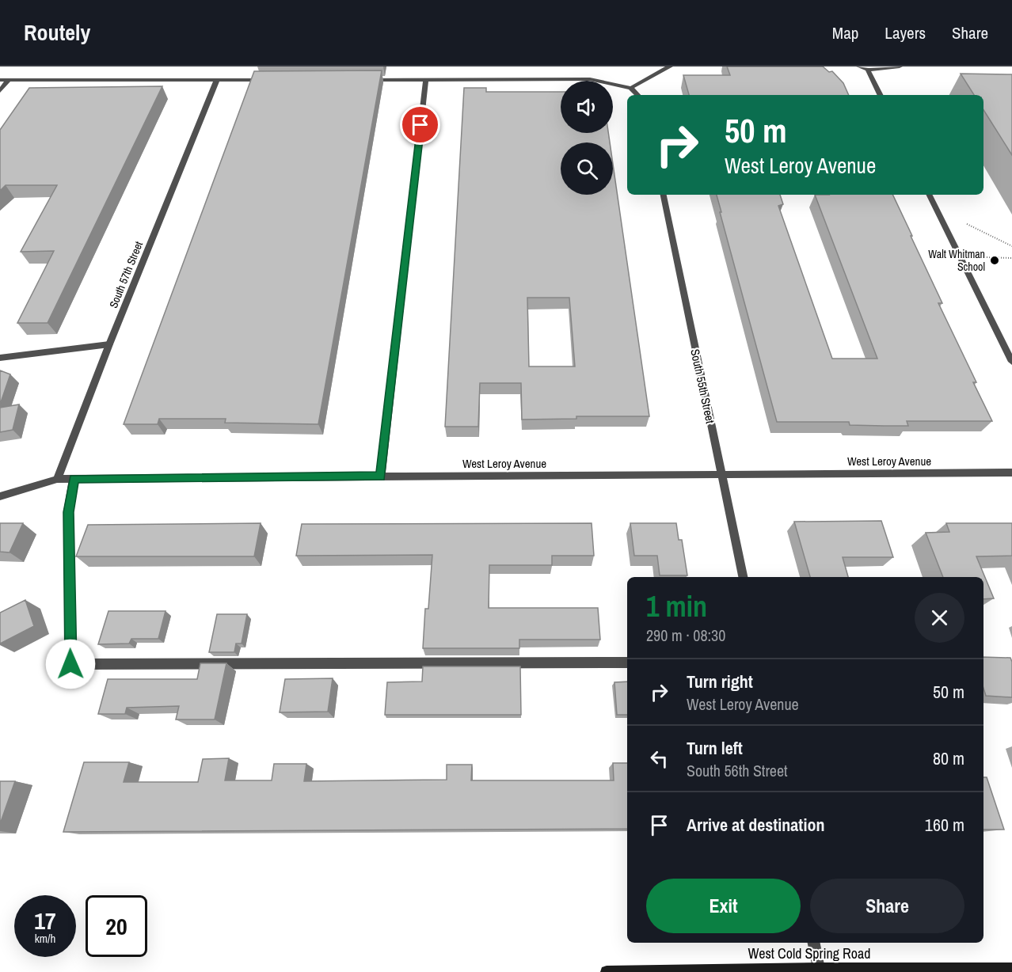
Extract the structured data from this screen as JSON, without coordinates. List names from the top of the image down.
{
  "streets": {
    "street": [
      "South 57th Street",
      "South 55th Street",
      "West Leroy Avenue",
      "West Cold Spring Road"
    ]
  },
  "crossings": [
    ["South 57th Street", "West Leroy Avenue"],
    ["South 55th Street", "West Leroy Avenue"]
  ],
  "places": ["Walt Whitman School"],
  "page": {
    "header": "Routely",
    "nav": ["Map", "Layers", "Share"],
    "turn": ["50 m", "West Leroy Avenue"],
    "heading": ["1 min", "290 m · 08:30"],
    "list": [
      {
        "name": "Turn right",
        "note": "West Leroy Avenue",
        "value": "50 m"
      },
      {
        "name": "Turn left",
        "note": "South 56th Street",
        "value": "80 m"
      },
      {
        "name": "Arrive at destination",
        "value": "160 m"
      }
    ],
    "buttons": ["Exit", "Share"],
    "speed": "17 km/h",
    "limit": "20"
  }
}
